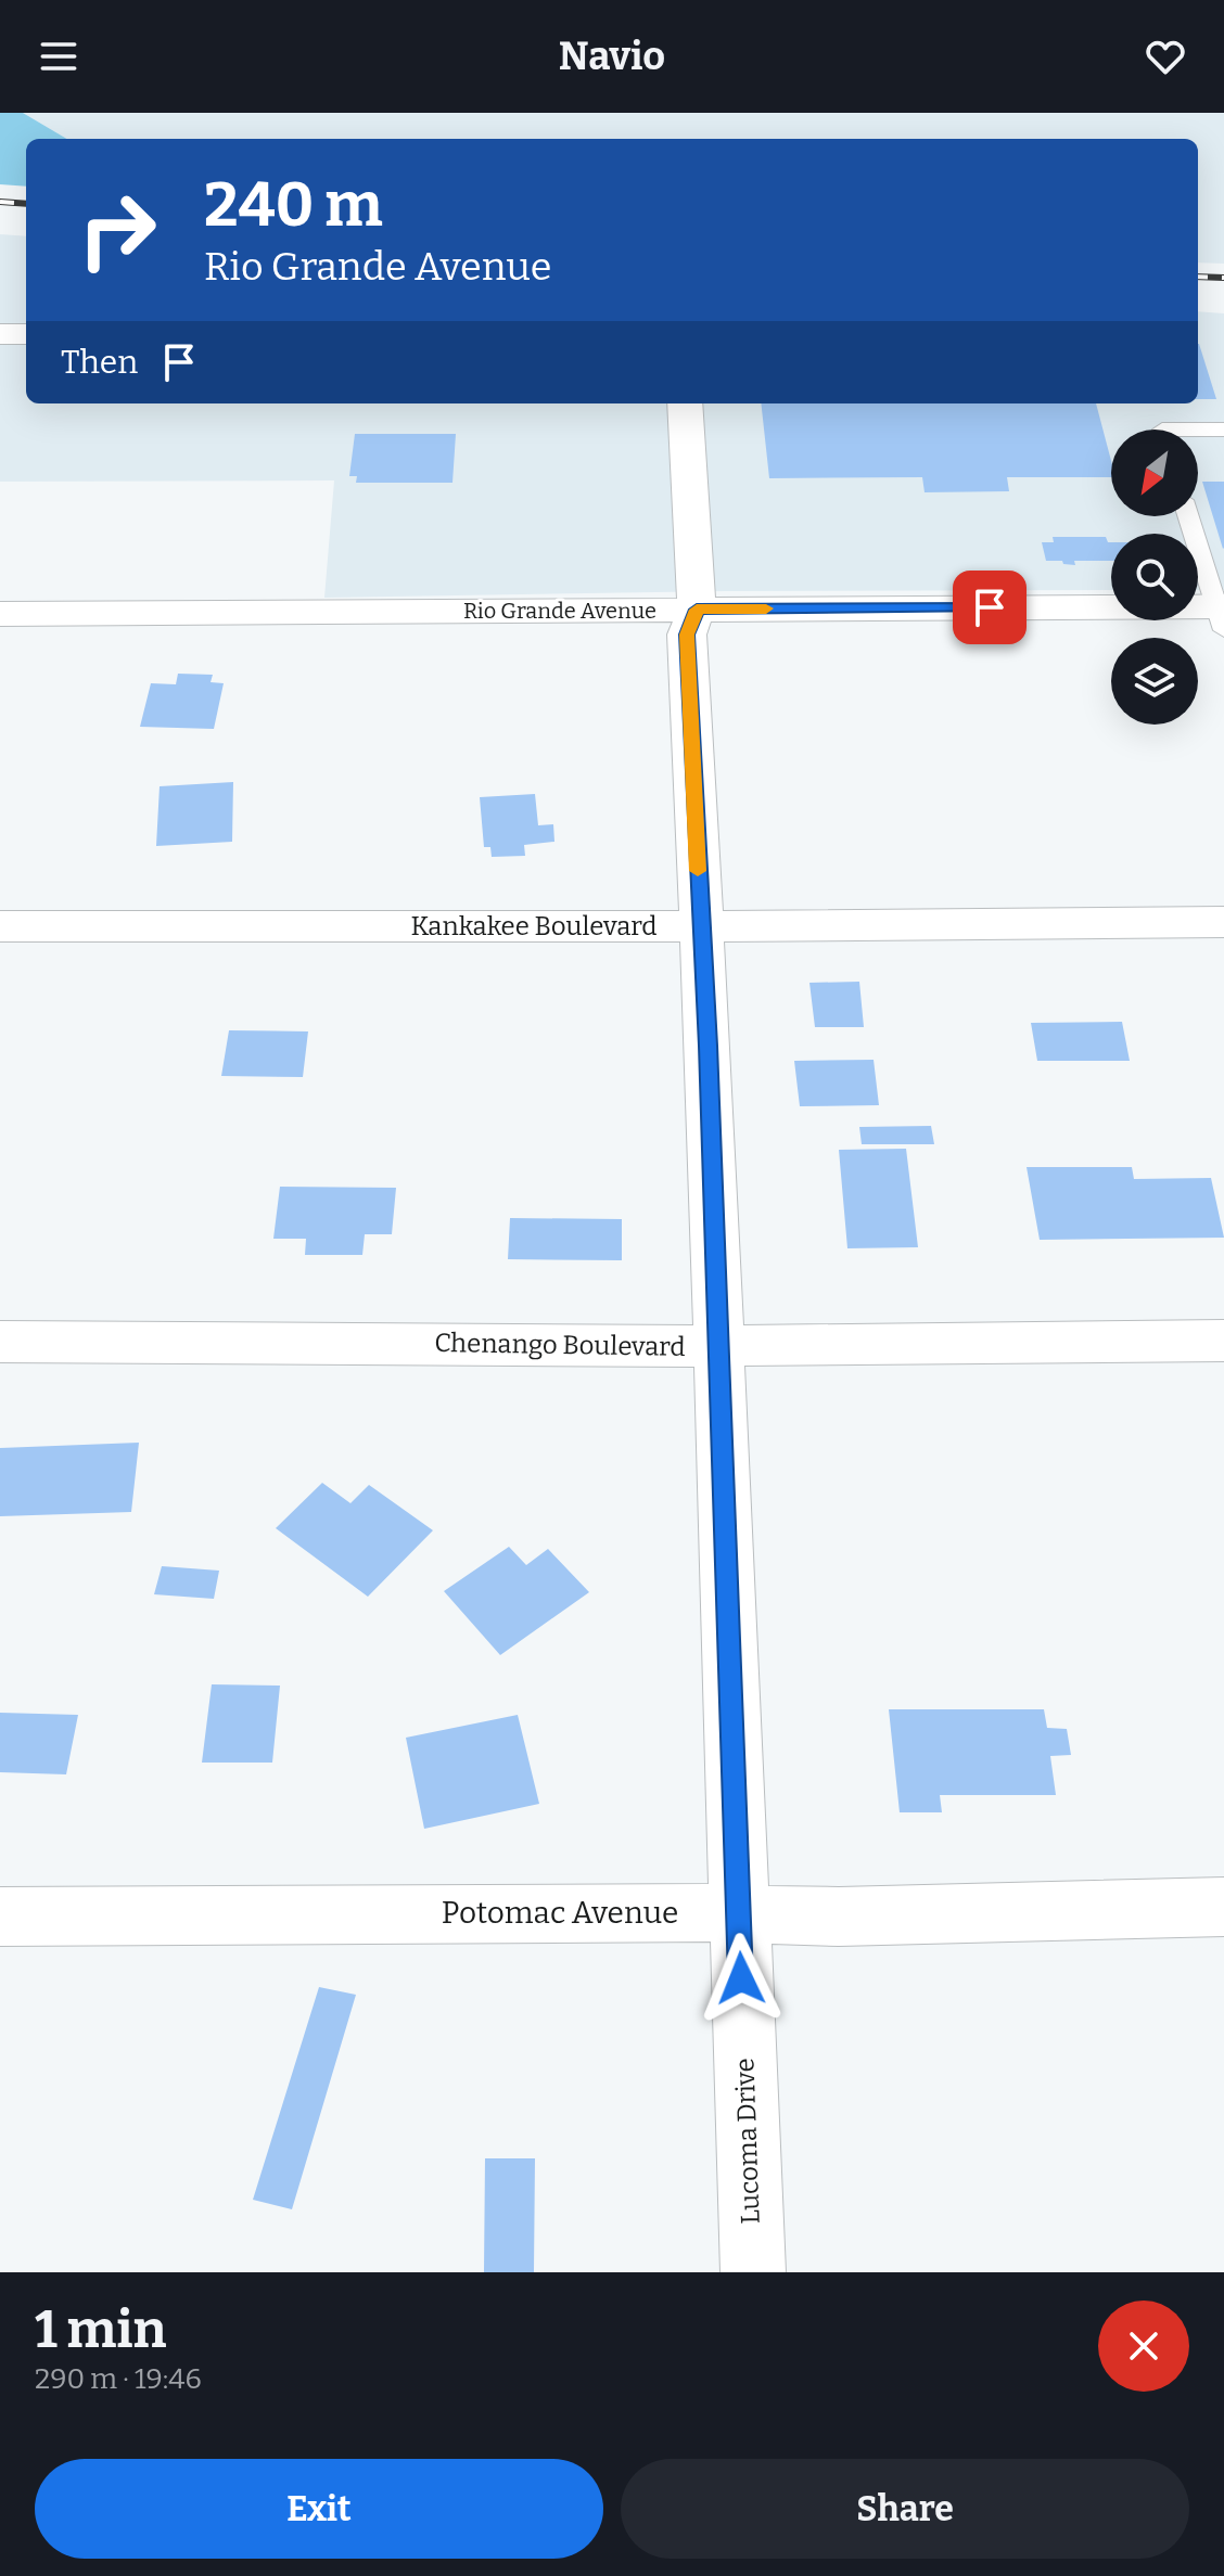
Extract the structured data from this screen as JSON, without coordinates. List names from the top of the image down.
{
  "streets": {
    "street": [
      "Rio Grande Avenue",
      "Kankakee Boulevard",
      "Chenango Boulevard",
      "Potomac Avenue",
      "Lucoma Drive"
    ]
  },
  "crossings": [
    ["Rio Grande Avenue", "Lucoma Drive"],
    ["Kankakee Boulevard", "Lucoma Drive"],
    ["Chenango Boulevard", "Lucoma Drive"],
    ["Potomac Avenue", "Lucoma Drive"]
  ],
  "north": "bottom left",
  "page": {
    "header": "Navio",
    "turn": ["240 m", "Rio Grande Avenue"],
    "then": "Then",
    "heading": ["1 min", "290 m · 19:46"],
    "buttons": ["Exit", "Share"]
  }
}
